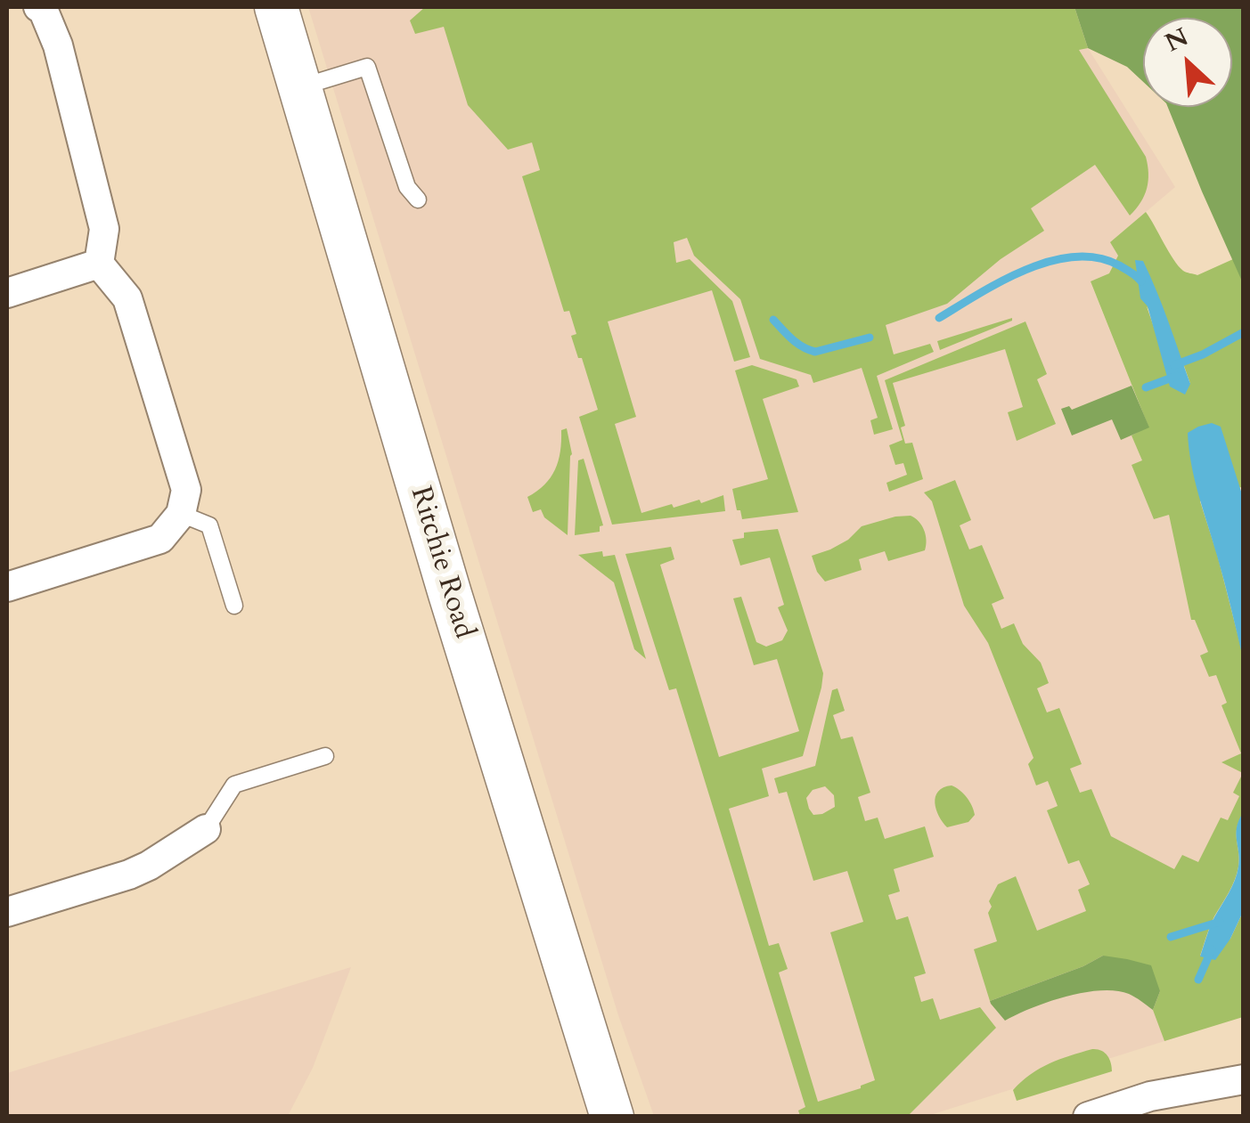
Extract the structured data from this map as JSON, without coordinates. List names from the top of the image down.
{
  "streets": {
    "street": ["Ritchie Road"]
  },
  "north": "top left"
}
